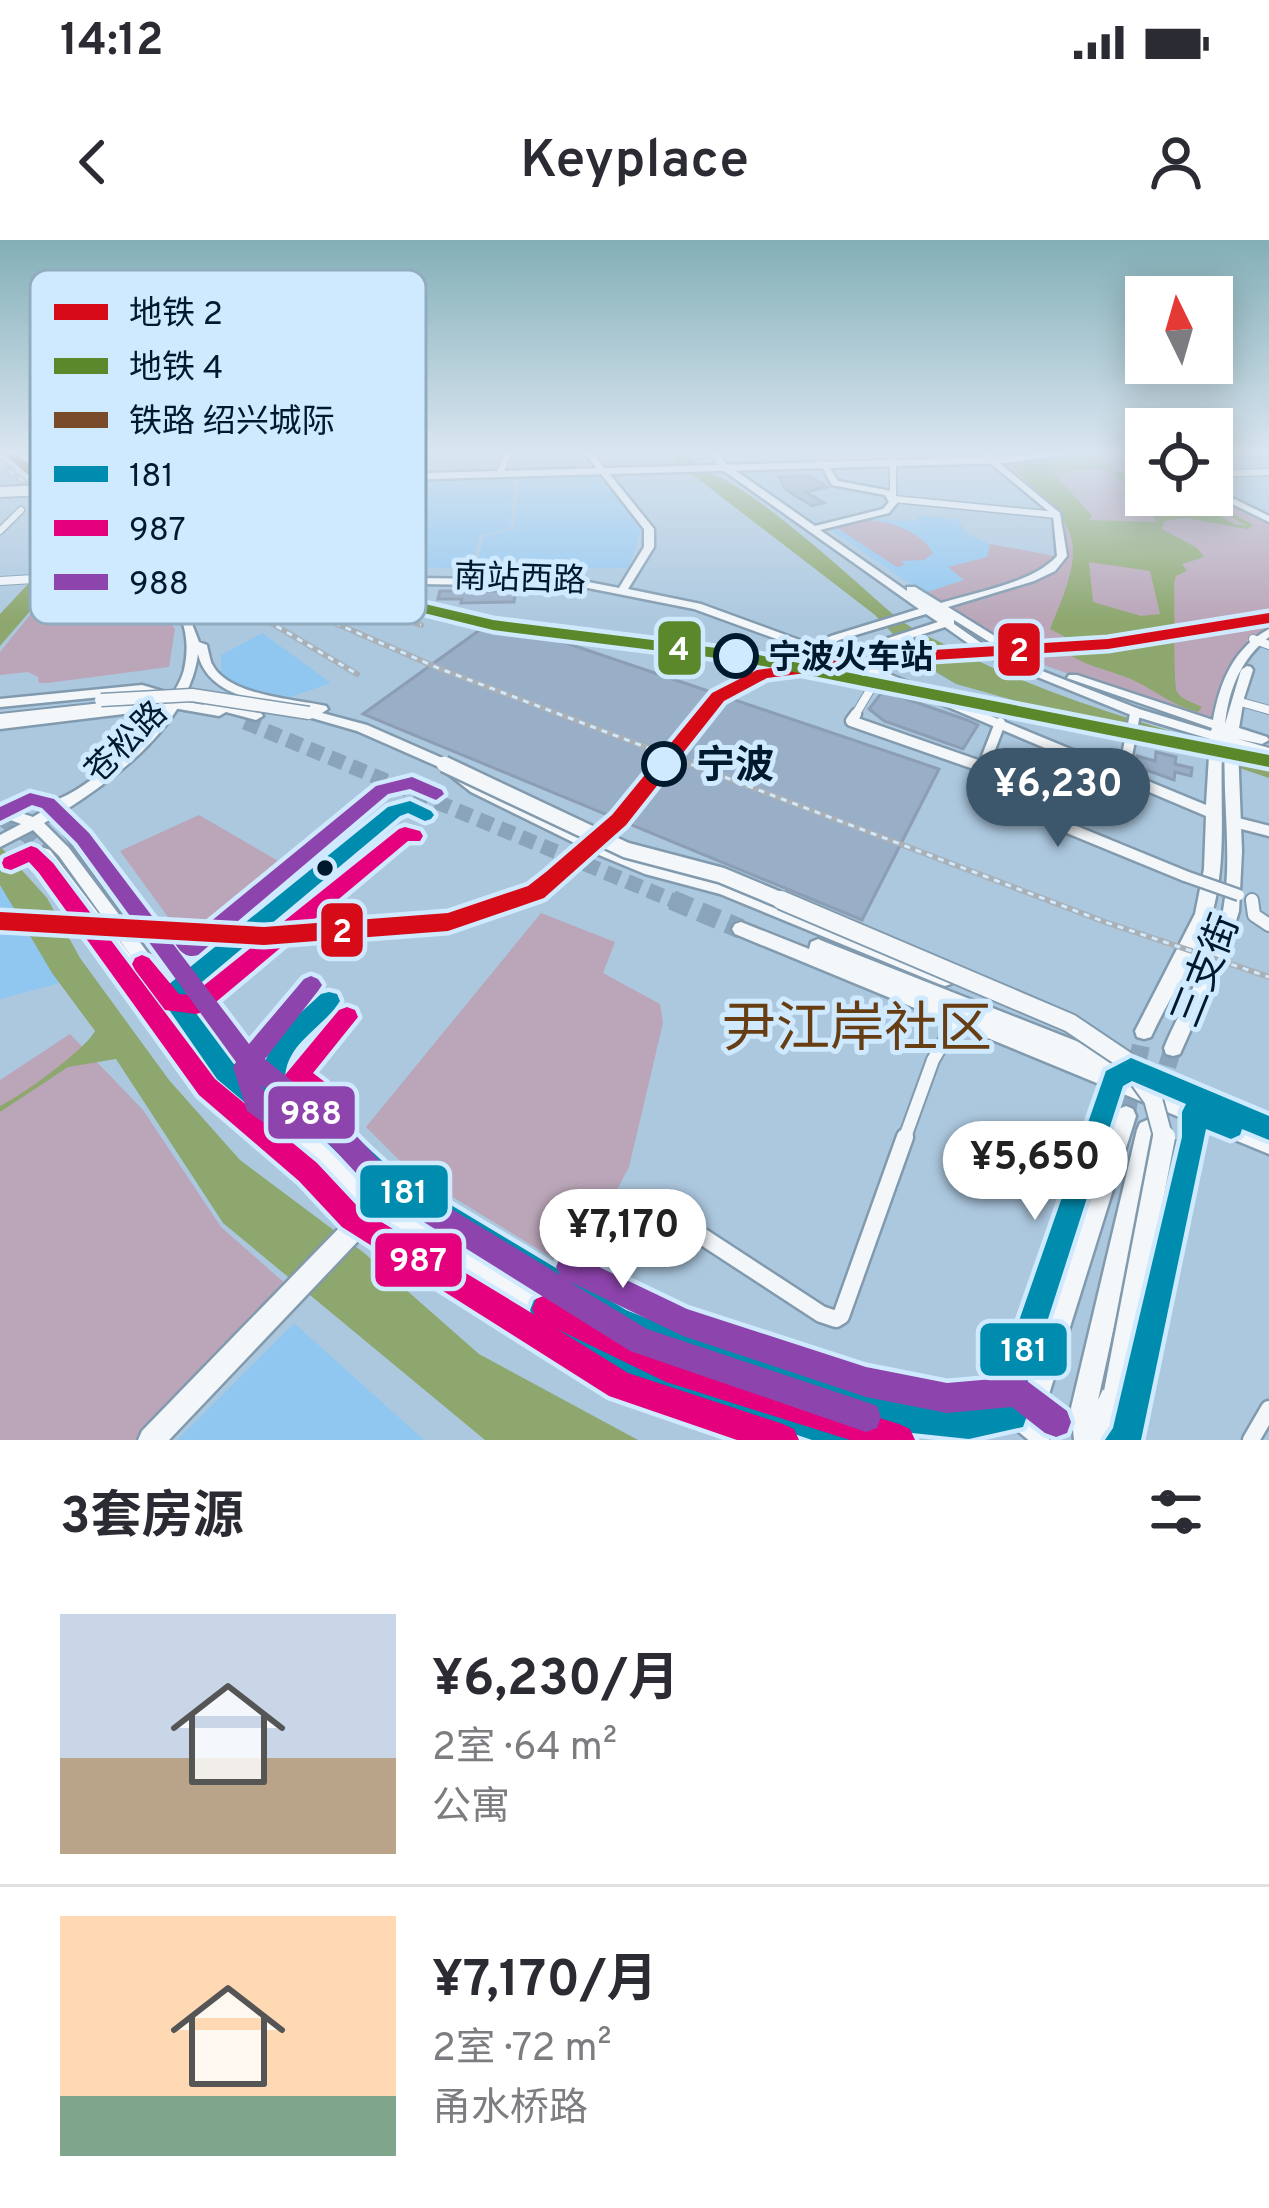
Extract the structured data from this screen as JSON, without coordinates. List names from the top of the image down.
{
  "streets": {
    "main road": ["南站西路", "苍松路", "三支街"]
  },
  "districts": ["尹江岸社区"],
  "places": ["宁波火车站", "宁波"],
  "lines": [
    "metro line 4",
    "metro line 2",
    "transit line 988",
    "transit line 181",
    "transit line 987"
  ],
  "legend": [
    "地铁 2",
    "地铁 4",
    "铁路 绍兴城际",
    "181",
    "987",
    "988"
  ],
  "north": "top",
  "page": {
    "status": "14:12",
    "header": "Keyplace",
    "price": ["¥6,230", "¥5,650", "¥7,170"],
    "heading": "3套房源",
    "list": [
      {
        "name": "¥6,230/月",
        "note": "2室 · 64 m² · 公寓"
      },
      {
        "name": "¥7,170/月",
        "note": "2室 · 72 m² · 甬水桥路"
      }
    ]
  }
}
